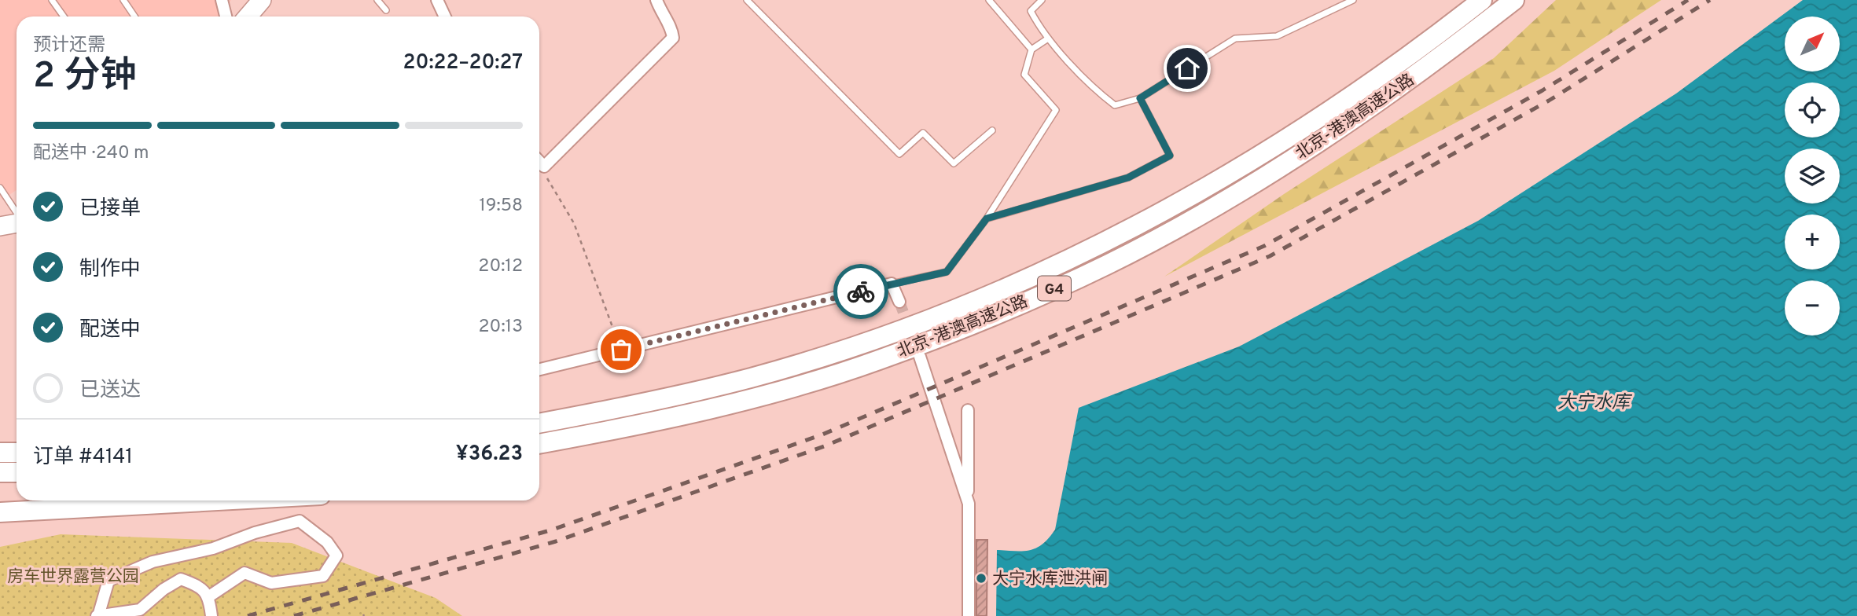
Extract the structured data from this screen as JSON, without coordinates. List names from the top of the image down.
{
  "streets": {
    "highway": ["北京-港澳高速公路", "G4"]
  },
  "water": ["大宁水库"],
  "parks": ["房车世界露营公园"],
  "places": ["大宁水库泄洪闸"],
  "north": "top right",
  "page": {
    "map_buttons": ["+", "−"],
    "heading": ["2 分钟", "预计还需", "20:22–20:27"],
    "panel": ["订单 #4141", "¥36.23"],
    "bar": "配送中 · 240 m",
    "list": [
      ["已接单", "19:58"],
      ["制作中", "20:12"],
      ["配送中", "20:13"],
      "已送达"
    ]
  }
}
